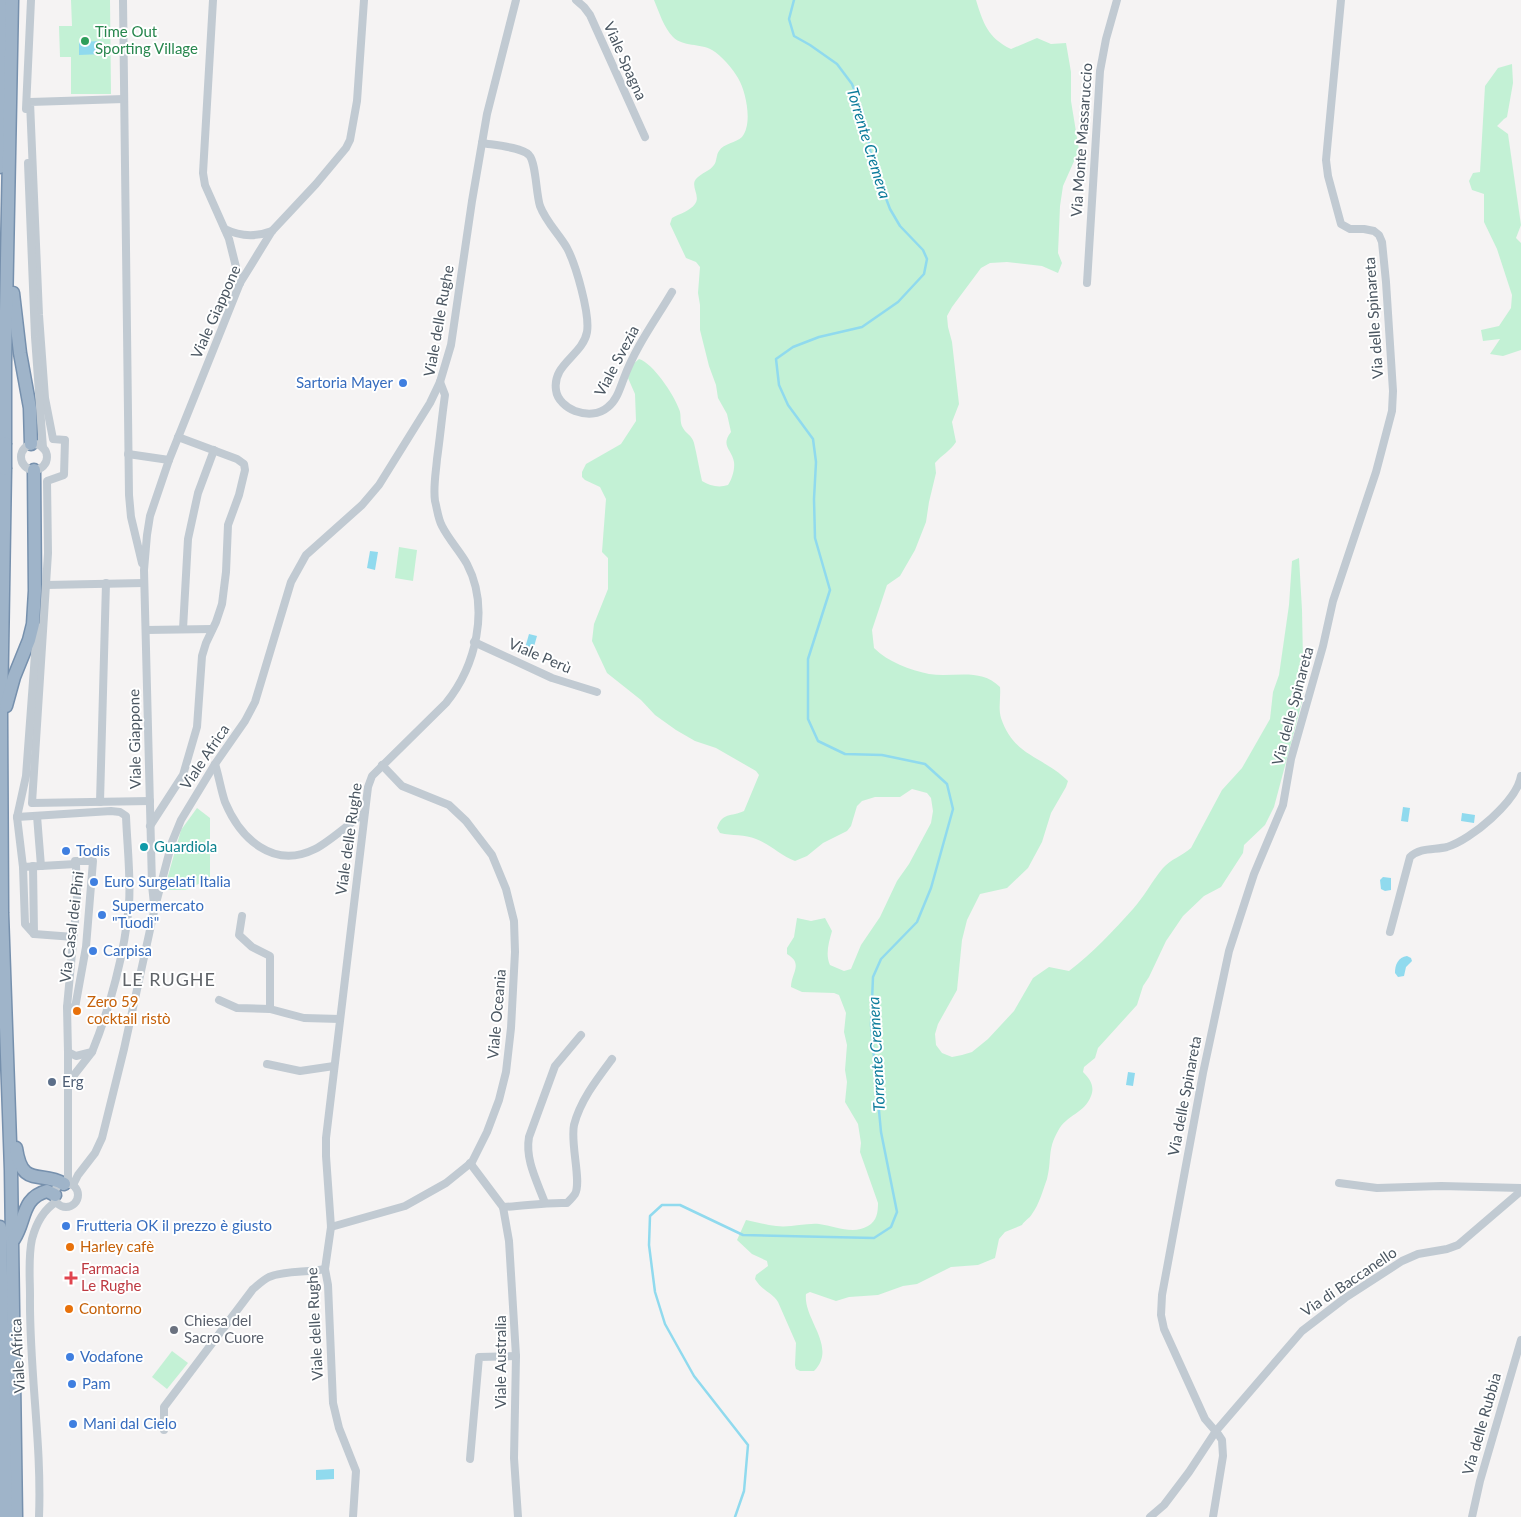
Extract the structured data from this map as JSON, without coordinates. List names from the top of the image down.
{
  "streets": {
    "street": [
      "Viale Spagna",
      "Via Monte Massaruccio",
      "Viale Giappone",
      "Via delle Spinareta",
      "Viale delle Rughe",
      "Viale Svezia",
      "Viale Perù",
      "Viale Africa",
      "Via Casal dei Pini",
      "Viale Oceania",
      "Via di Baccanello",
      "Viale Australia",
      "Via delle Rubbia"
    ]
  },
  "crossings": [
    ["Viale Giappone", "Viale Africa"],
    ["Via delle Spinareta", "Via di Baccanello"],
    ["Viale delle Rughe", "Viale Svezia"],
    ["Viale delle Rughe", "Viale Perù"],
    ["Viale delle Rughe", "Viale Africa"],
    ["Viale delle Rughe", "Viale Oceania"],
    ["Viale Oceania", "Viale Australia"]
  ],
  "districts": ["LE RUGHE"],
  "water": ["Torrente Cremera"],
  "places": {
    "other": [
      "Time Out Sporting Village",
      "Sartoria Mayer",
      "Guardiola",
      "Todis",
      "Euro Surgelati Italia",
      "Supermercato \"Tuodì\"",
      "Carpisa",
      "Zero 59 cocktail ristò",
      "Erg",
      "Frutteria OK il prezzo è giusto",
      "Harley cafè",
      "Contorno",
      "Chiesa del Sacro Cuore",
      "Vodafone",
      "Pam",
      "Mani dal Cielo"
    ],
    "health": ["Farmacia Le Rughe"]
  }
}
